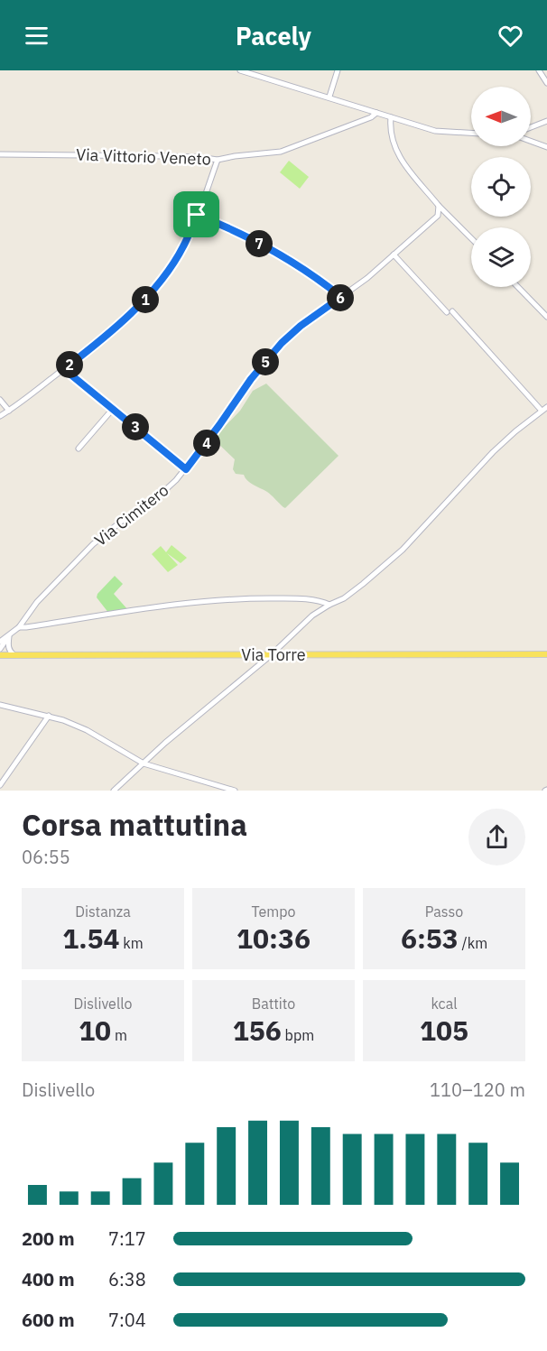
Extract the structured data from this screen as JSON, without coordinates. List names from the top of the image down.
{
  "streets": {
    "main road": ["Via Torre"],
    "street": ["Via Vittorio Veneto", "Via Cimitero"]
  },
  "north": "left",
  "page": {
    "header": "Pacely",
    "pins": [
      "7",
      "6",
      "1",
      "5",
      "2",
      "3",
      "4"
    ],
    "heading": ["Corsa mattutina", "06:55"],
    "stats": [
      ["Distanza", "1.54 km"],
      ["Tempo", "10:36"],
      ["Passo", "6:53 /km"],
      ["Dislivello", "10 m"],
      ["Battito", "156 bpm"],
      ["kcal", "105"]
    ],
    "chart": ["Dislivello", "110–120 m"],
    "list": [
      {
        "name": "200 m",
        "note": "7:17"
      },
      {
        "name": "400 m",
        "note": "6:38"
      },
      {
        "name": "600 m",
        "note": "7:04"
      }
    ]
  }
}
